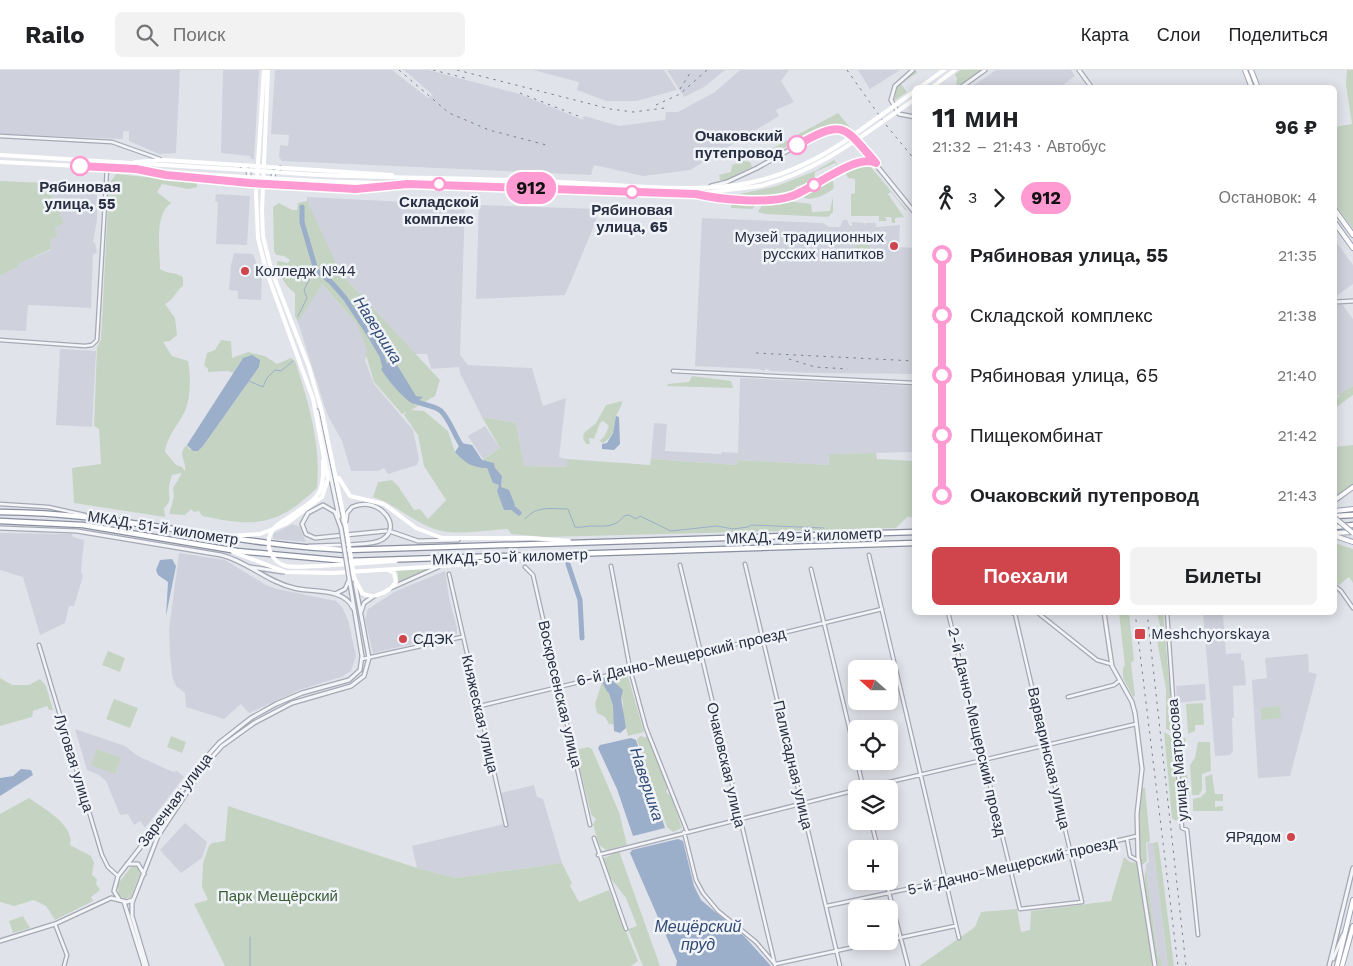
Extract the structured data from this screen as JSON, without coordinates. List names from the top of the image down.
{
  "streets": {
    "highway": ["МКАД, 51-й километр", "МКАД, 49-й километр", "МКАД, 50-й километр"],
    "street": [
      "6-й Дачно-Мещерский проезд",
      "Воскресенская улица",
      "Княжеская улица",
      "2-й Дачно-Мещерский проезд",
      "Варваринская улица",
      "улица Матросова",
      "Луговая улица",
      "Очаковская улица",
      "Палисадная улица",
      "Заречная улица",
      "5-й Дачно-Мещерский проезд"
    ]
  },
  "crossings": [
    ["МКАД, 51-й километр", "МКАД, 50-й километр"],
    ["МКАД, 49-й километр", "МКАД, 50-й километр"],
    ["6-й Дачно-Мещерский проезд", "Воскресенская улица"],
    ["6-й Дачно-Мещерский проезд", "Княжеская улица"],
    ["6-й Дачно-Мещерский проезд", "Очаковская улица"],
    ["6-й Дачно-Мещерский проезд", "Палисадная улица"],
    ["2-й Дачно-Мещерский проезд", "Варваринская улица"],
    ["2-й Дачно-Мещерский проезд", "5-й Дачно-Мещерский проезд"],
    ["Варваринская улица", "5-й Дачно-Мещерский проезд"],
    ["Луговая улица", "Заречная улица"],
    ["Палисадная улица", "5-й Дачно-Мещерский проезд"]
  ],
  "water": ["Навершка", "Мещёрский пруд"],
  "parks": ["Парк Мещёрский"],
  "places": {
    "other": [
      "Очаковский путепровод",
      "Рябиновая улица, 55",
      "Складской комплекс",
      "Рябиновая улица, 65",
      "Музей традиционных русских напитков",
      "Колледж №44",
      "СДЭК",
      "ЯРядом"
    ],
    "transit": ["Meshchyorskaya"]
  },
  "lines": ["bus line 912"],
  "north": "left",
  "page": {
    "header": "Railo",
    "search": "Поиск",
    "nav": ["Карта", "Слои", "Поделиться"],
    "on_map": "912",
    "heading": ["11 мин", "21:32 – 21:43 · Автобус", "96 ₽"],
    "legs": ["3", "912", "Остановок: 4"],
    "list": [
      {
        "name": "Рябиновая улица, 55",
        "value": "21:35"
      },
      {
        "name": "Складской комплекс",
        "value": "21:38"
      },
      {
        "name": "Рябиновая улица, 65",
        "value": "21:40"
      },
      {
        "name": "Пищекомбинат",
        "value": "21:42"
      },
      {
        "name": "Очаковский путепровод",
        "value": "21:43"
      }
    ],
    "buttons": ["Поехали", "Билеты"],
    "map_buttons": ["+", "−"]
  }
}
